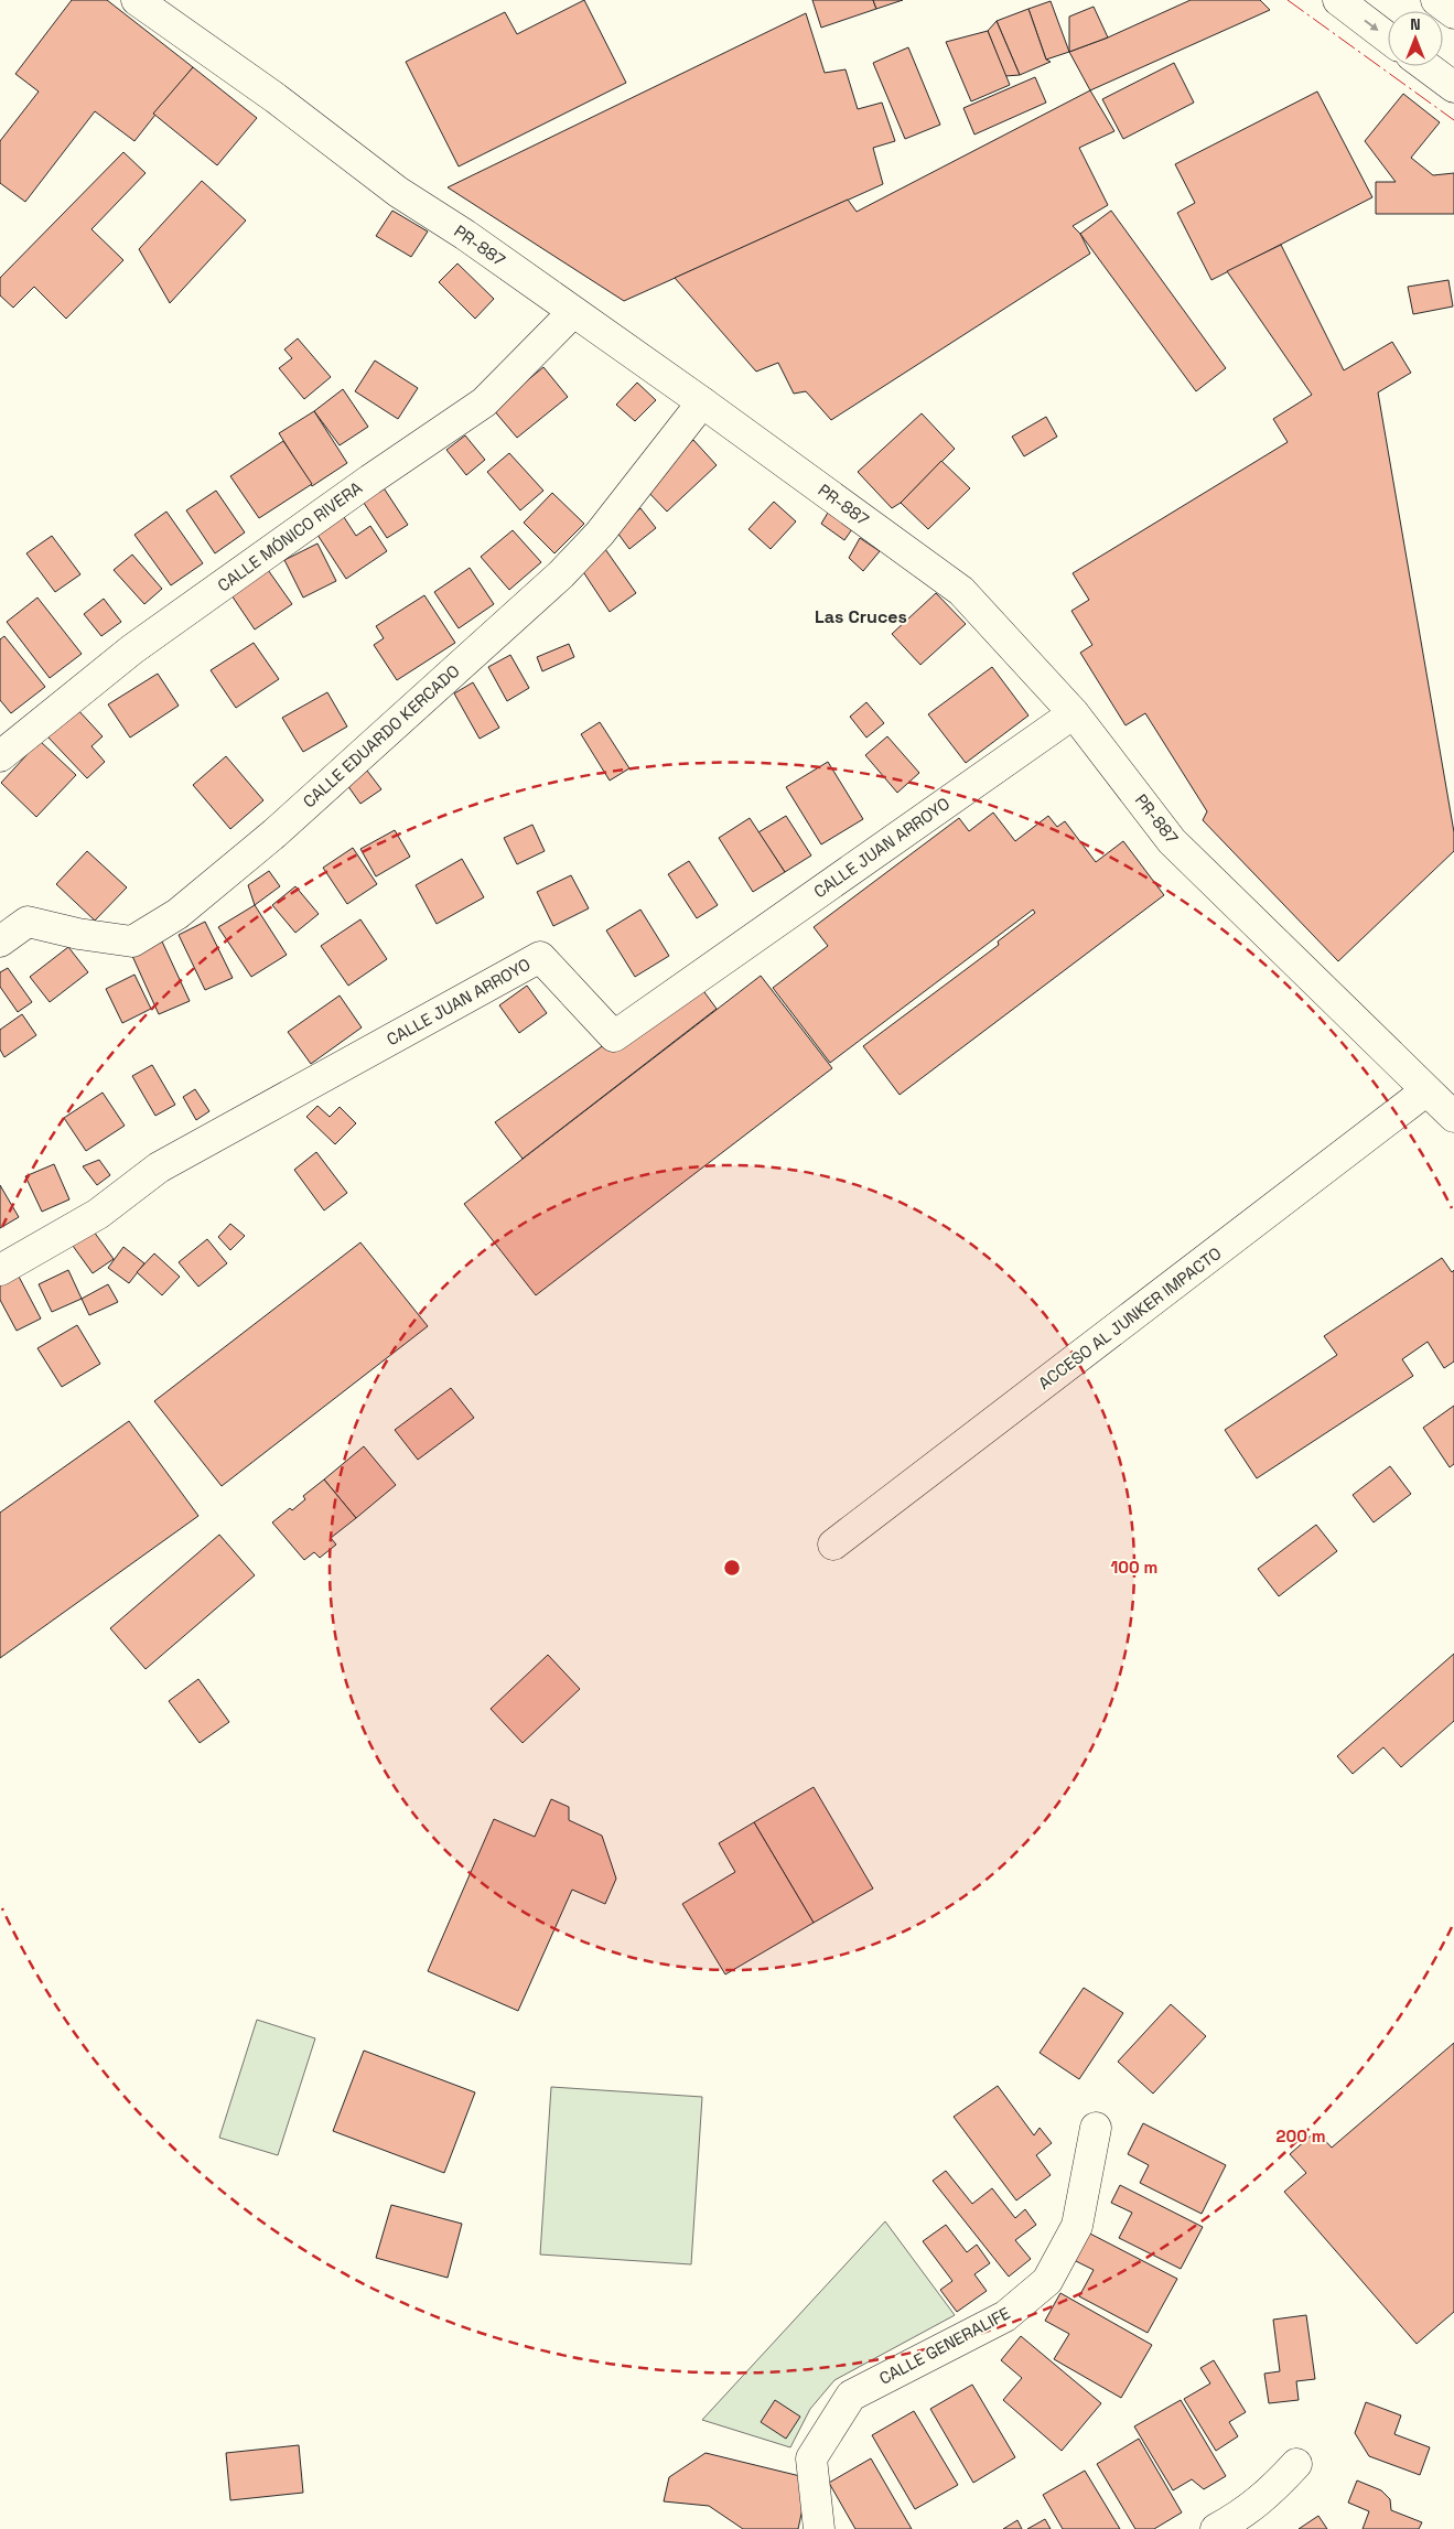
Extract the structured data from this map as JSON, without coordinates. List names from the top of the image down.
{
  "streets": {
    "main road": [
      "PR-887",
      "CALLE MÓNICO RIVERA",
      "CALLE EDUARDO KERCADO",
      "CALLE JUAN ARROYO",
      "ACCESO AL JUNKER IMPACTO",
      "CALLE GENERALIFE"
    ]
  },
  "crossings": [
    ["PR-887", "CALLE MÓNICO RIVERA"],
    ["PR-887", "CALLE EDUARDO KERCADO"],
    ["PR-887", "CALLE JUAN ARROYO"],
    ["PR-887", "ACCESO AL JUNKER IMPACTO"]
  ],
  "districts": ["Las Cruces"],
  "north": "top",
  "rings": ["100 m", "200 m"]
}
